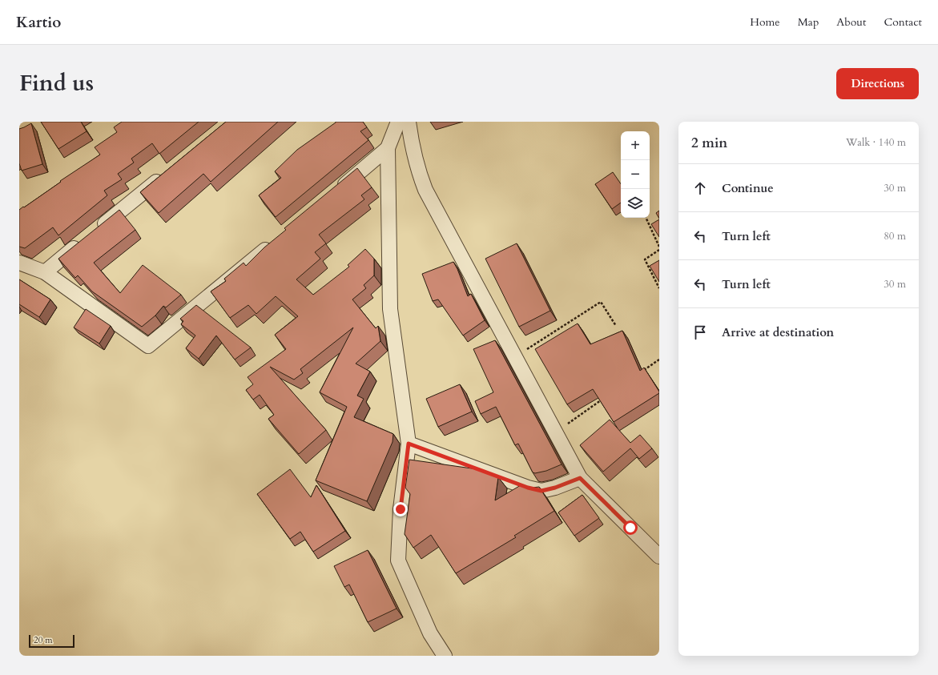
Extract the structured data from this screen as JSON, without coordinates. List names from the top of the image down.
{
  "scale_bar": "20 m",
  "page": {
    "header": "Kartio",
    "nav": [
      "Home",
      "Map",
      "About",
      "Contact"
    ],
    "title": "Find us",
    "buttons": "Directions",
    "heading": ["2 min", "Walk · 140 m"],
    "map_buttons": ["+", "−"],
    "list": [
      ["Continue", "30 m"],
      ["Turn left", "80 m"],
      ["Turn left", "30 m"],
      "Arrive at destination"
    ],
    "scale": "20 m"
  }
}
